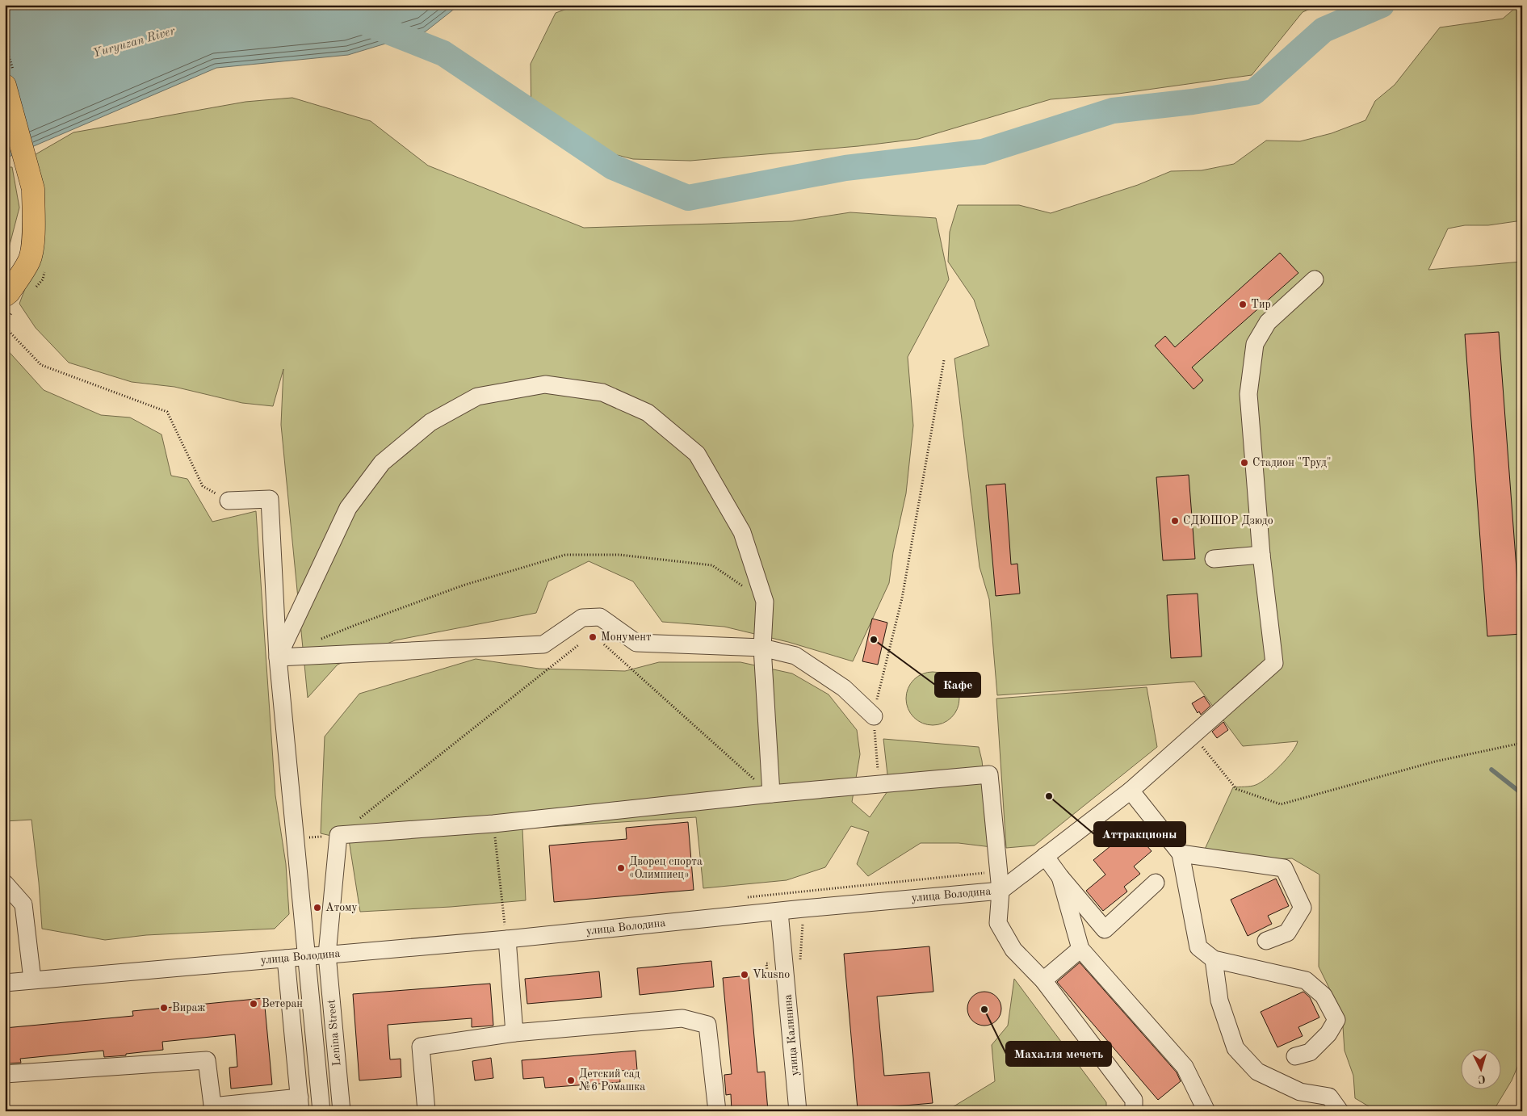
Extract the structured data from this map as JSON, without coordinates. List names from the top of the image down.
{
  "streets": {
    "street": ["улица Володина", "Lenina Street", "улица Калинина"]
  },
  "crossings": [
    ["улица Володина", "Lenina Street"],
    ["улица Володина", "улица Калинина"]
  ],
  "water": ["Yuryuzan River"],
  "places": [
    "Тир",
    "Стадион \"Труд\"",
    "СДЮШОР Дзюдо",
    "Монумент",
    "Кафе",
    "Аттракционы",
    "Дворец спорта «Олимпиец»",
    "Атому",
    "Vkusno",
    "Ветеран",
    "Вираж",
    "Махалля мечеть",
    "Детский сад №6 Ромашка"
  ],
  "north": "bottom"
}
